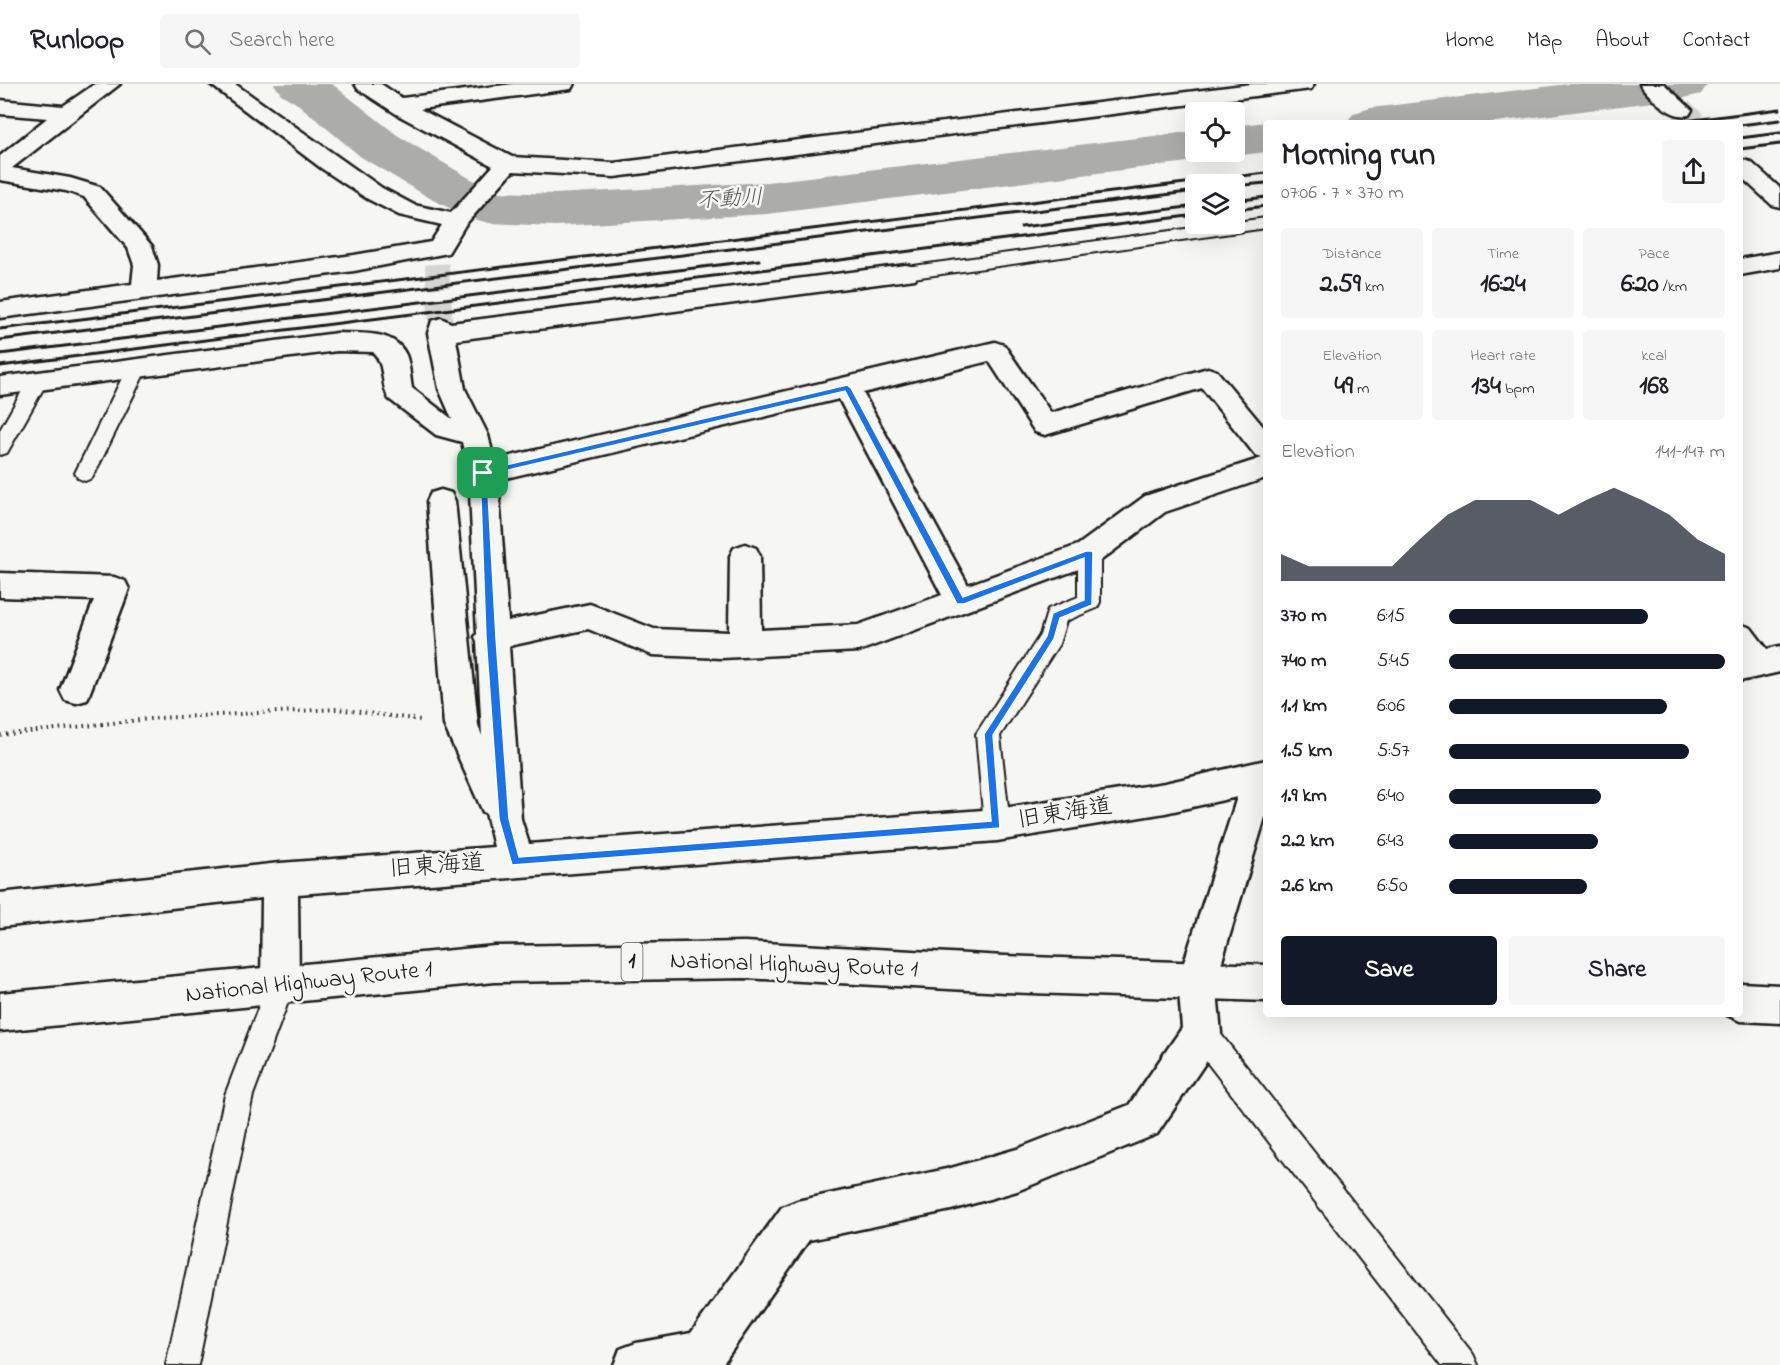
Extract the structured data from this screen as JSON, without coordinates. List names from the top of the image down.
{
  "streets": {
    "main road": ["旧東海道", "1", "National Highway Route 1"]
  },
  "water": ["不動川"],
  "page": {
    "header": "Runloop",
    "search": "Search here",
    "nav": [
      "Home",
      "Map",
      "About",
      "Contact"
    ],
    "heading": ["Morning run", "07:06 · 7 × 370 m"],
    "stats": [
      ["Distance", "2.59 km"],
      ["Time", "16:24"],
      ["Pace", "6:20 /km"],
      ["Elevation", "49 m"],
      ["Heart rate", "134 bpm"],
      ["kcal", "168"]
    ],
    "chart": ["Elevation", "141–147 m"],
    "list": [
      {
        "name": "370 m",
        "note": "6:15"
      },
      {
        "name": "740 m",
        "note": "5:45"
      },
      {
        "name": "1.1 km",
        "note": "6:06"
      },
      {
        "name": "1.5 km",
        "note": "5:57"
      },
      {
        "name": "1.9 km",
        "note": "6:40"
      },
      {
        "name": "2.2 km",
        "note": "6:43"
      },
      {
        "name": "2.6 km",
        "note": "6:50"
      }
    ],
    "buttons": ["Save", "Share"]
  }
}
